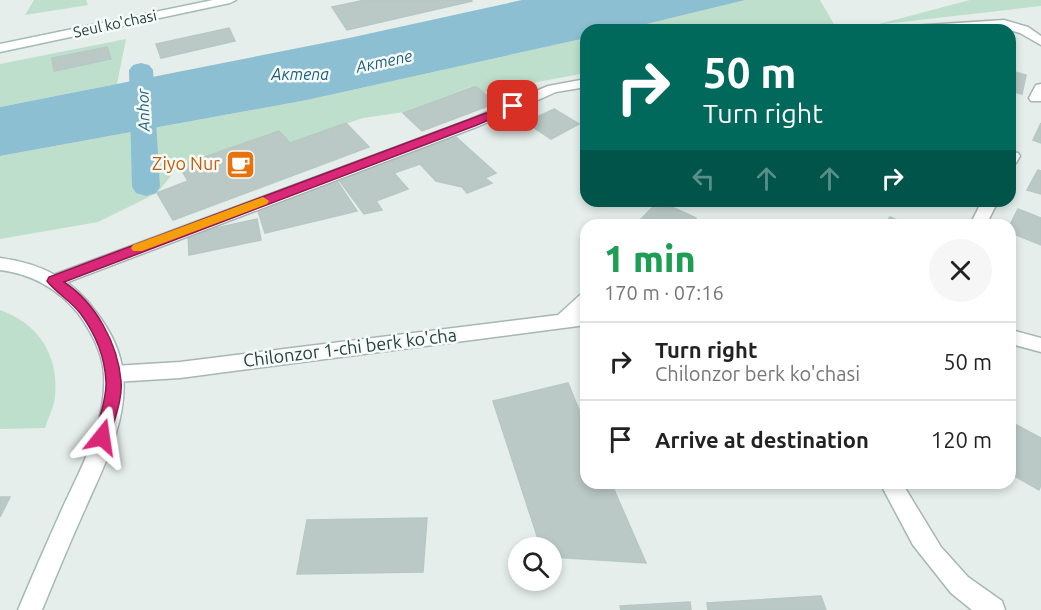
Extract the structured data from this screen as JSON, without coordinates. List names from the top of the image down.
{
  "streets": {
    "street": ["Seul ko'chasi", "Chilonzor 1-chi berk ko'cha"]
  },
  "water": ["Актепе", "Актепа", "Anhor"],
  "places": {
    "cafe": ["Ziyo Nur"]
  },
  "page": {
    "turn": ["50 m", "Turn right"],
    "heading": ["1 min", "170 m · 07:16"],
    "list": [
      {
        "name": "Turn right",
        "note": "Chilonzor berk ko'chasi",
        "value": "50 m"
      },
      {
        "name": "Arrive at destination",
        "value": "120 m"
      }
    ]
  }
}
